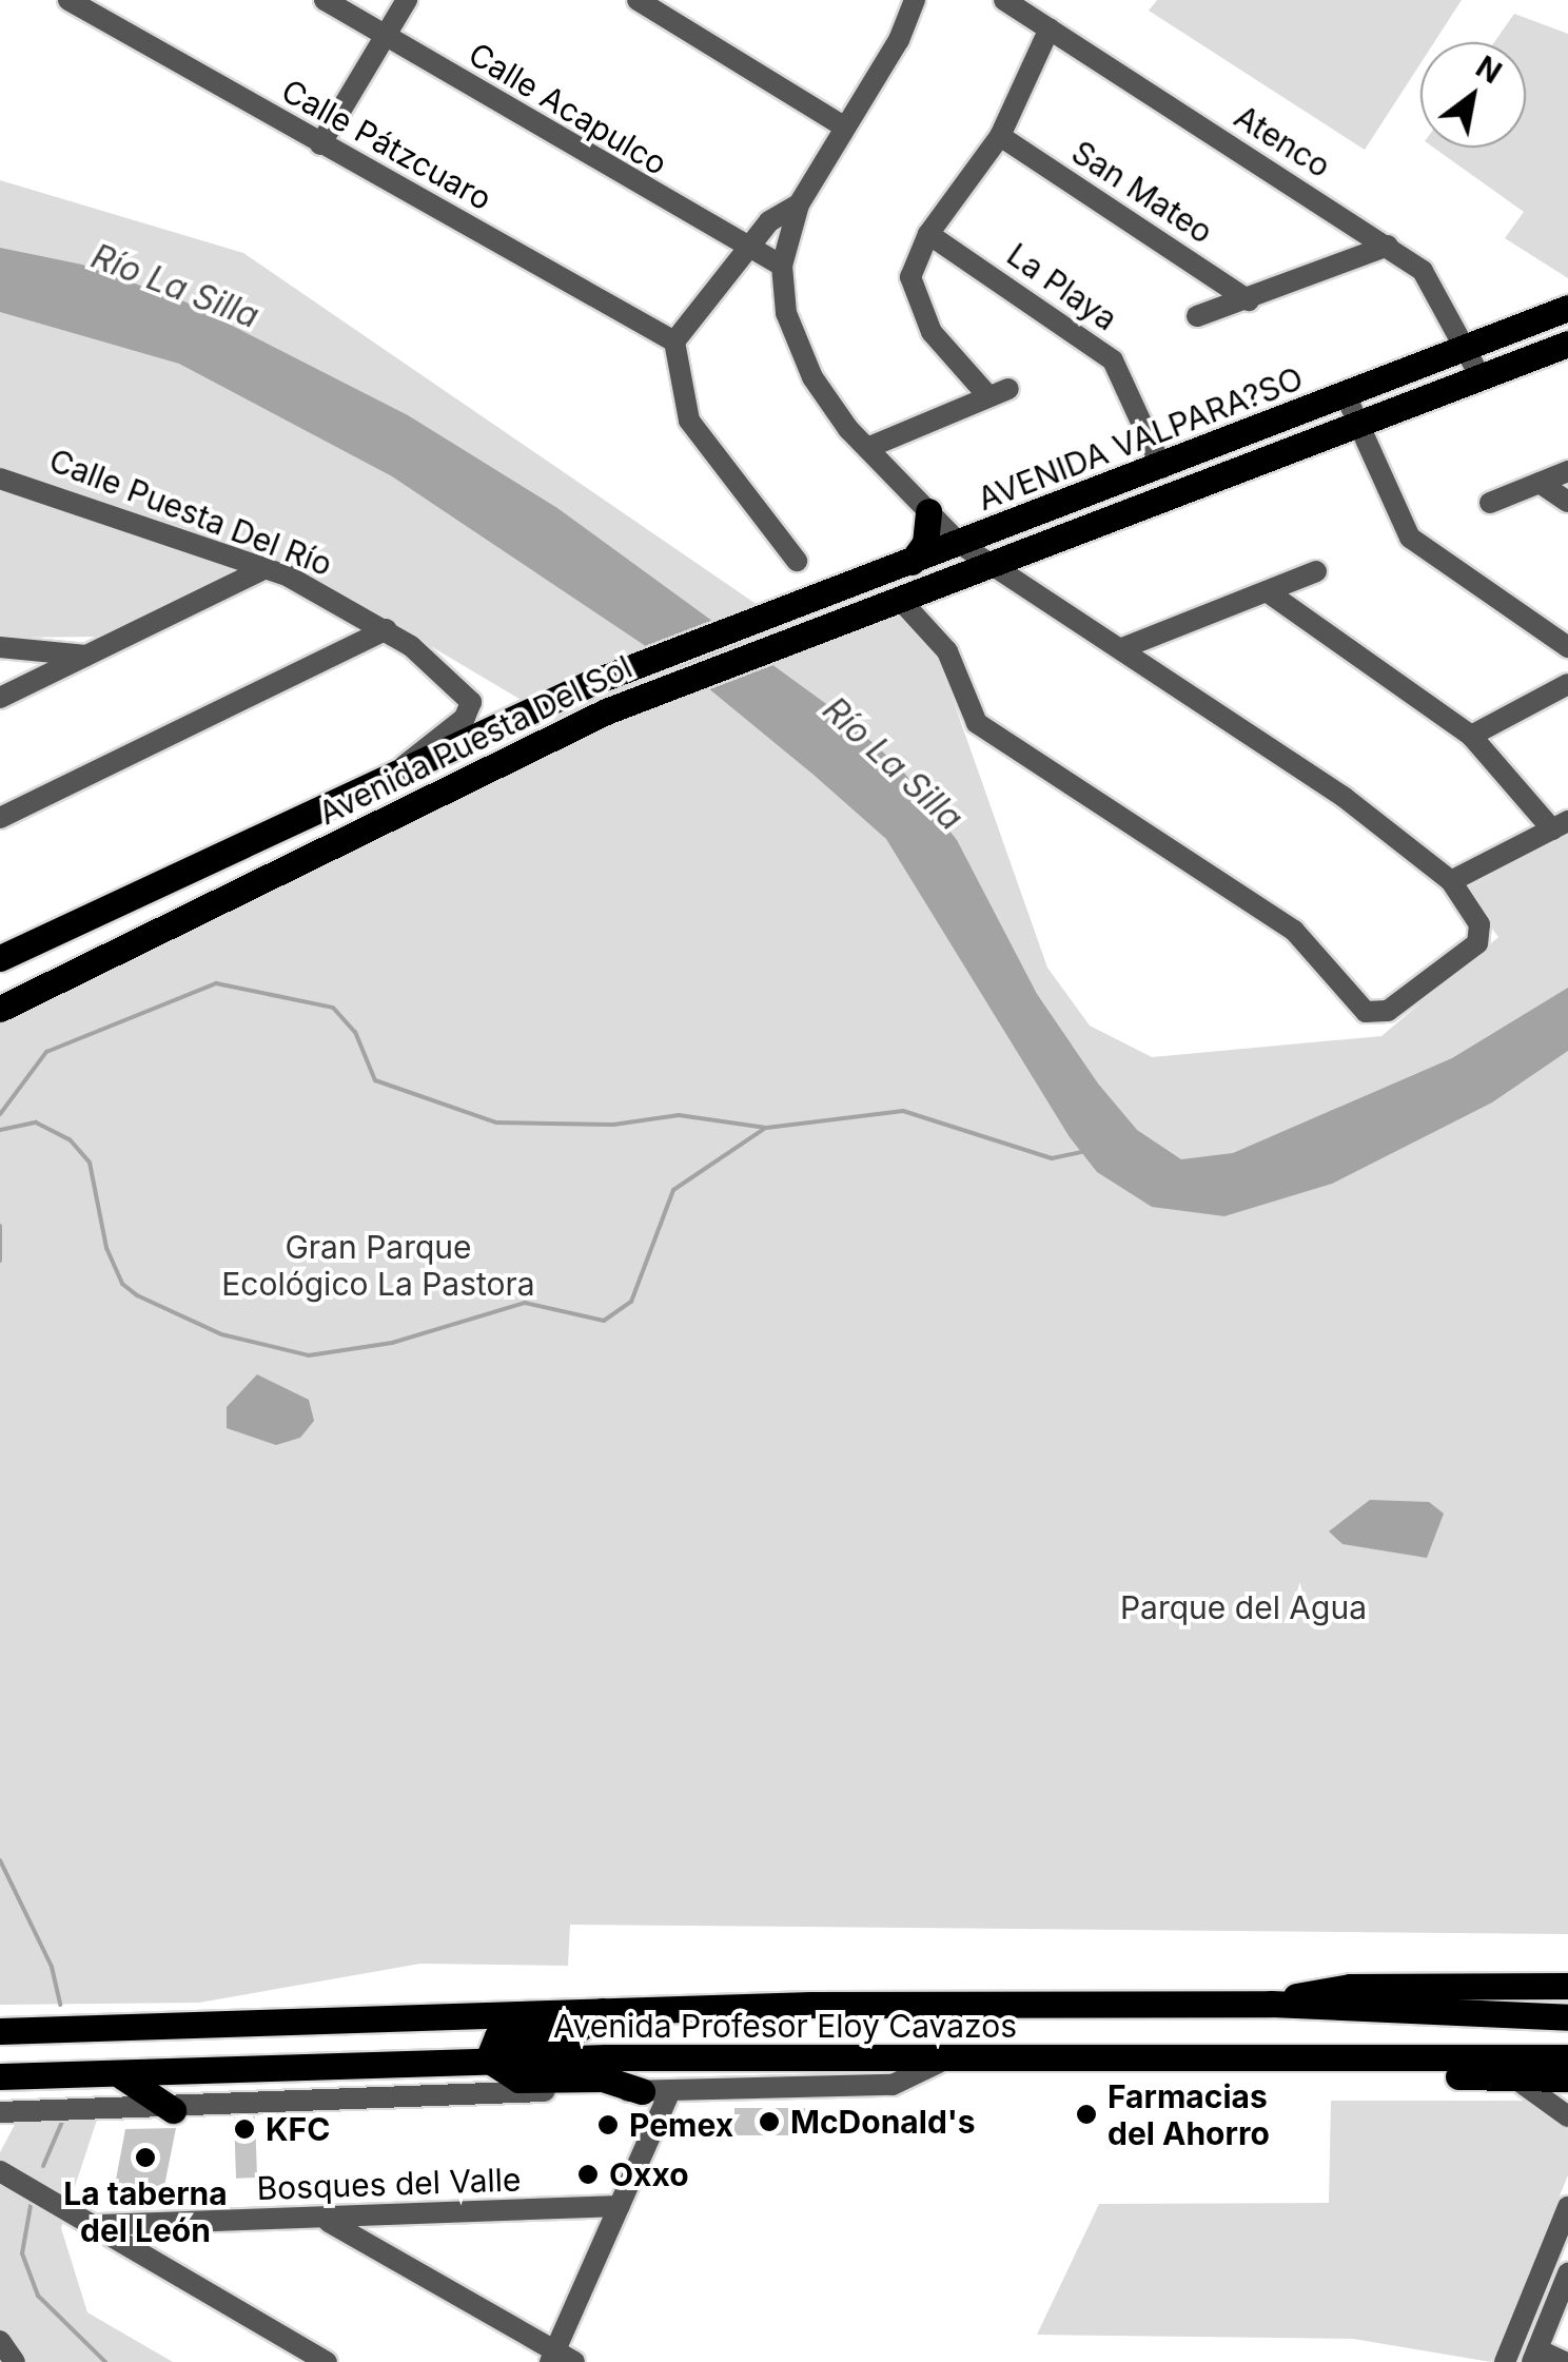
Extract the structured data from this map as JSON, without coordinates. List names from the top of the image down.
{
  "streets": {
    "main road": ["AVENIDA VALPARA?SO", "Avenida Puesta Del Sol", "Avenida Profesor Eloy Cavazos"],
    "street": [
      "Calle Acapulco",
      "Atenco",
      "Calle Pátzcuaro",
      "San Mateo",
      "La Playa",
      "Calle Puesta Del Río",
      "Bosques del Valle"
    ]
  },
  "crossings": [
    ["Atenco", "AVENIDA VALPARA?SO"],
    ["La Playa", "AVENIDA VALPARA?SO"],
    ["AVENIDA VALPARA?SO", "Avenida Puesta Del Sol"],
    ["Calle Puesta Del Río", "Avenida Puesta Del Sol"]
  ],
  "water": ["Río La Silla"],
  "parks": ["Gran Parque Ecológico La Pastora", "Parque del Agua"],
  "places": [
    "Farmacias del Ahorro",
    "McDonald's",
    "Pemex",
    "KFC",
    "La taberna del León",
    "Oxxo"
  ],
  "north": "top right"
}
